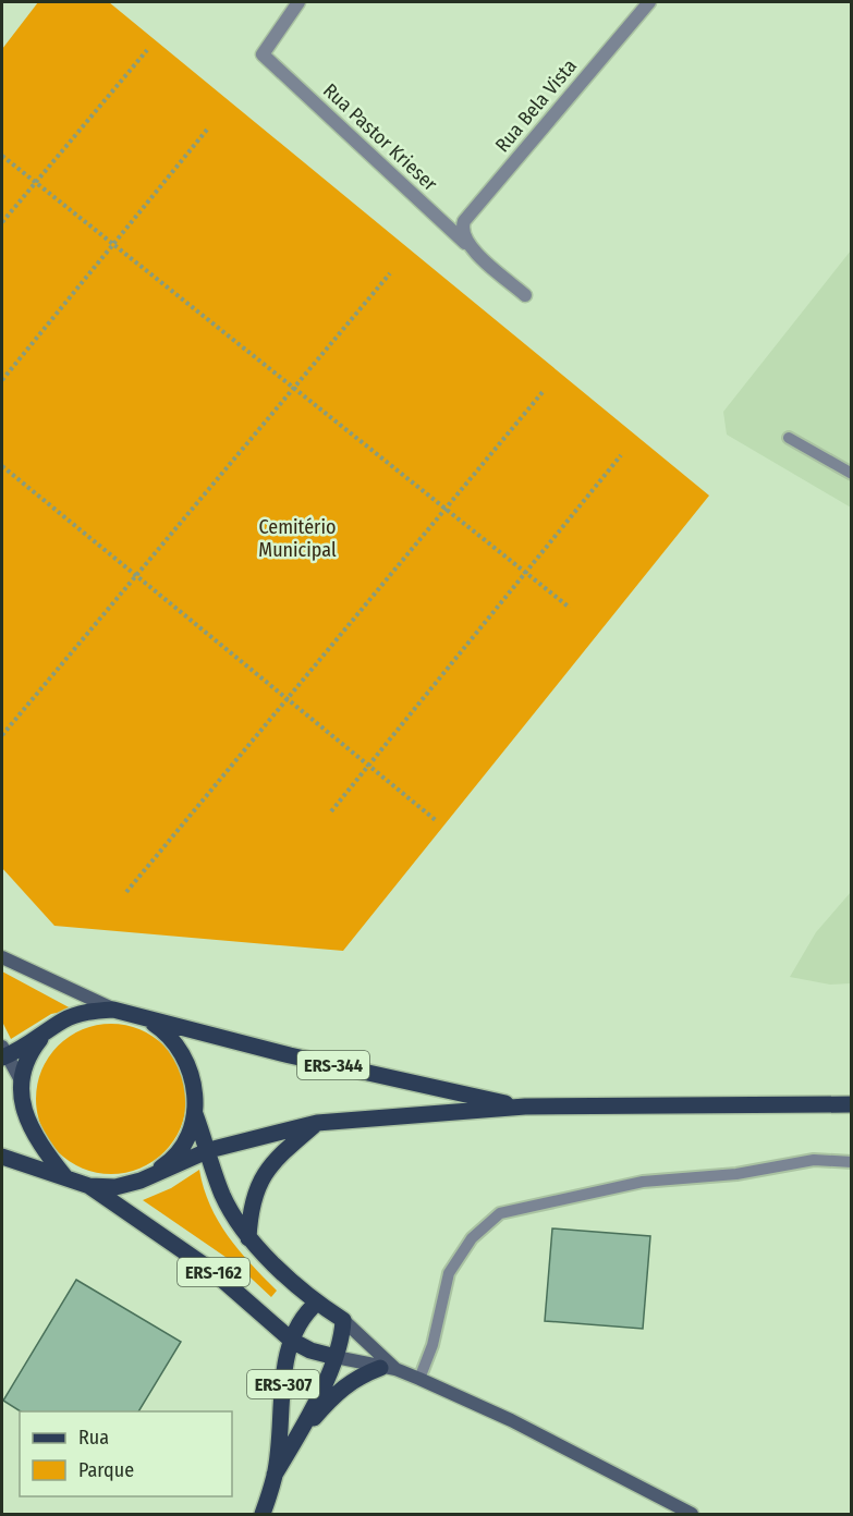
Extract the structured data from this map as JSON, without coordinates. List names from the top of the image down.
{
  "streets": {
    "main road": ["ERS-344", "ERS-162", "ERS-307"],
    "street": ["Rua Bela Vista", "Rua Pastor Krieser"]
  },
  "crossings": [
    ["Rua Bela Vista", "Rua Pastor Krieser"],
    ["ERS-344", "ERS-162"],
    ["ERS-162", "ERS-307"]
  ],
  "parks": ["Cemitério Municipal"],
  "legend": ["Rua", "Parque"]
}
